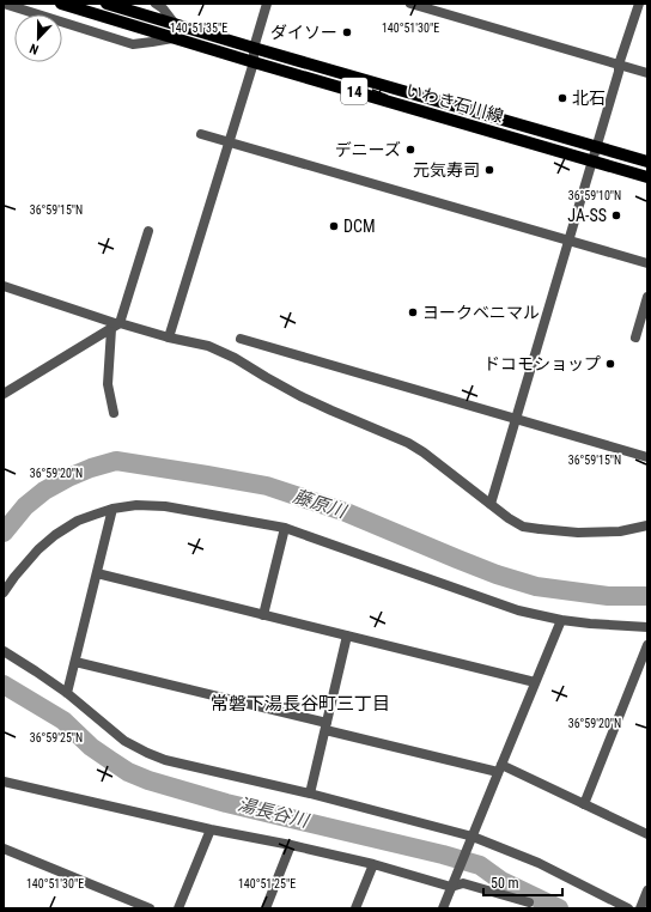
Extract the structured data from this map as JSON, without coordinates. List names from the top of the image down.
{
  "streets": {
    "main road": ["14", "いわき石川線"]
  },
  "districts": ["常磐下湯長谷町三丁目"],
  "water": ["藤原川", "湯長谷川"],
  "places": [
    "ダイソー",
    "北石",
    "デニーズ",
    "元気寿司",
    "JA-SS",
    "DCM",
    "ヨークベニマル",
    "ドコモショップ"
  ],
  "scale_bar": "50 m",
  "north": "bottom",
  "coordinates": [
    "140°51'35\"E",
    "140°51'30\"E",
    "36°59'10\"N",
    "36°59'15\"N",
    "36°59'20\"N",
    "36°59'25\"N",
    "140°51'25\"E"
  ]
}
